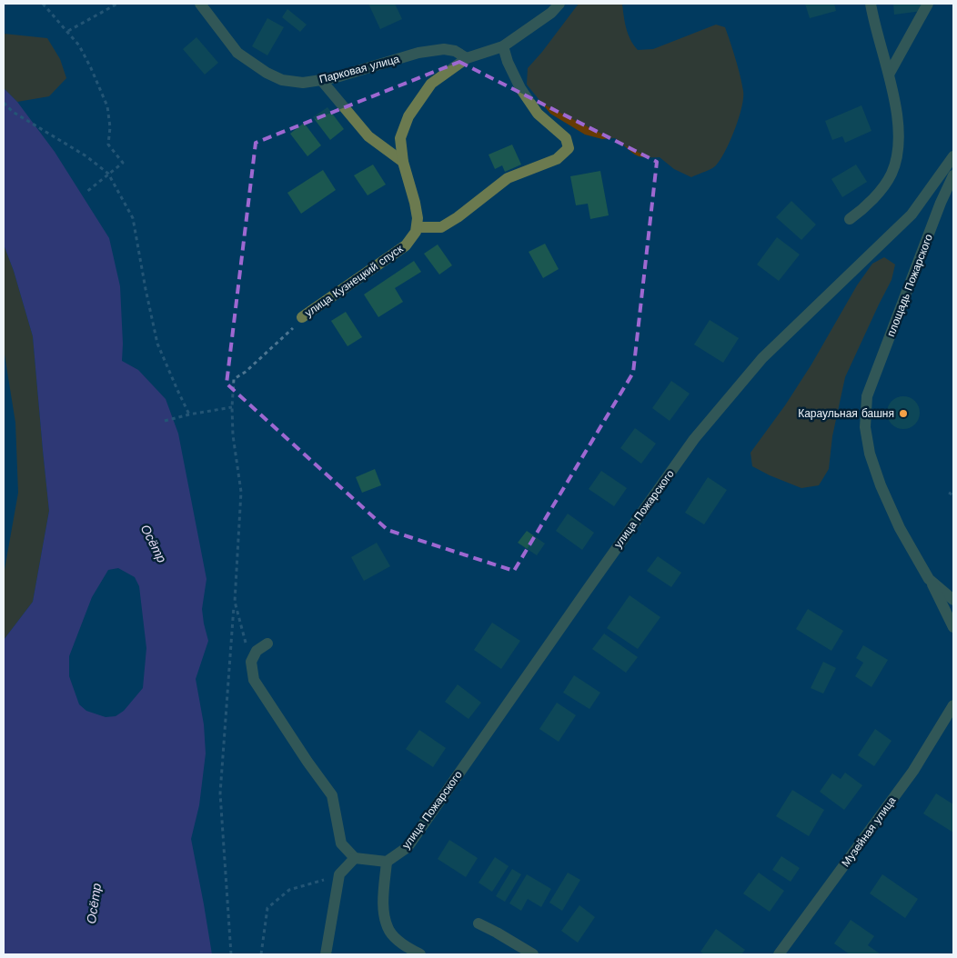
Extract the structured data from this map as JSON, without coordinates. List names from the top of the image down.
{
  "streets": {
    "street": [
      "Парковая улица",
      "улица Кузнецкий спуск",
      "площадь Пожарского",
      "улица Пожарского",
      "Музейная улица"
    ]
  },
  "water": ["Осётр"],
  "places": ["Караульная башня"]
}
